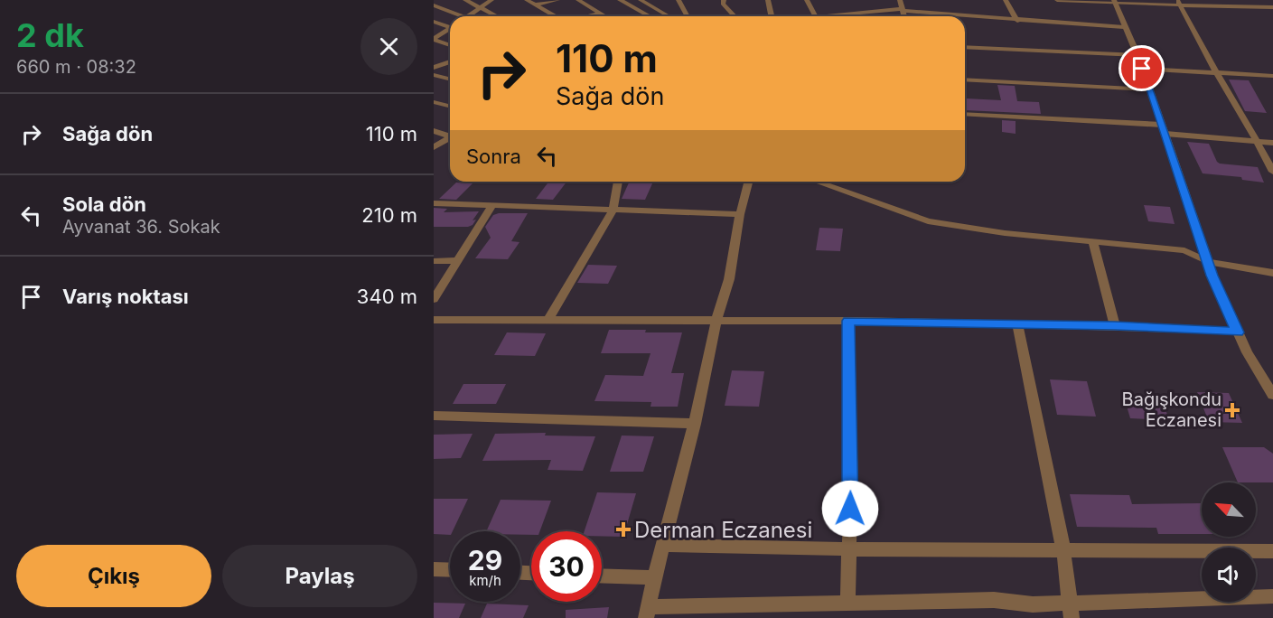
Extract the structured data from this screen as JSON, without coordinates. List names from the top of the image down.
{
  "places": {
    "health": ["Bağışkondu Eczanesi", "Derman Eczanesi"]
  },
  "north": "top left",
  "page": {
    "heading": ["2 dk", "660 m · 08:32"],
    "turn": ["110 m", "Sağa dön"],
    "list": [
      {
        "name": "Sağa dön",
        "value": "110 m"
      },
      {
        "name": "Sola dön",
        "note": "Ayvanat 36. Sokak",
        "value": "210 m"
      },
      {
        "name": "Varış noktası",
        "value": "340 m"
      }
    ],
    "then": "Sonra",
    "speed": "29 km/h",
    "limit": "30",
    "buttons": ["Çıkış", "Paylaş"]
  }
}
